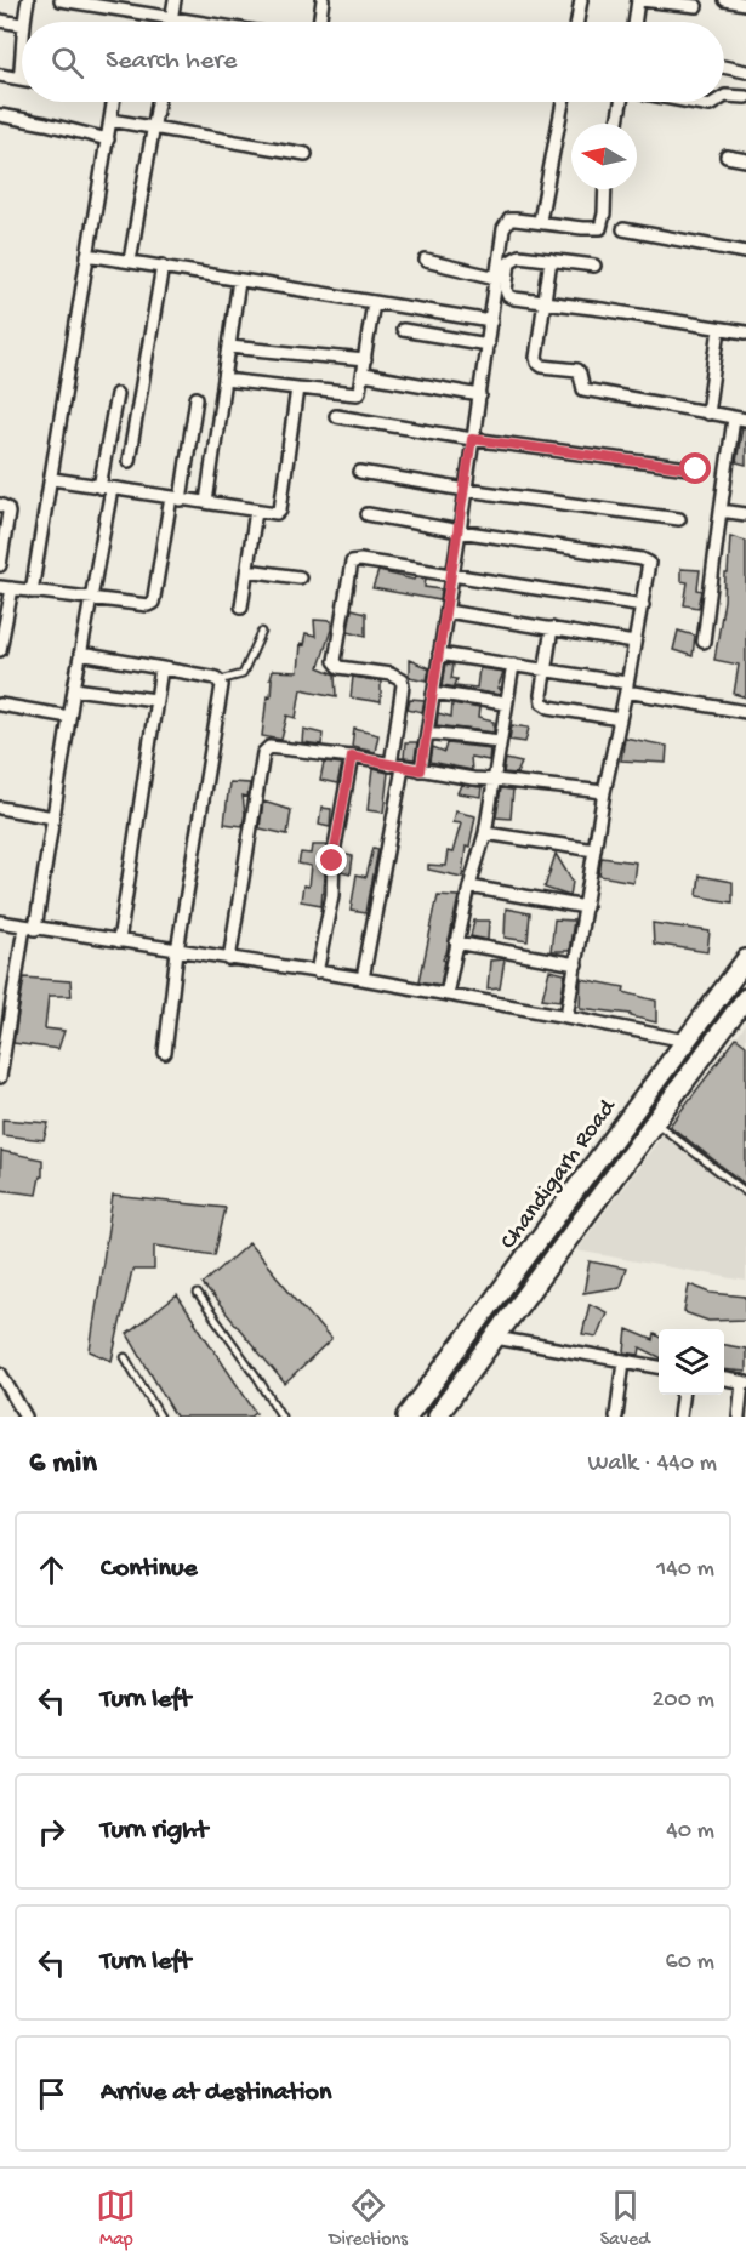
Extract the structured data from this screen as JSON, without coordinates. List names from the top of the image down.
{
  "streets": {
    "main road": ["Chandigarh Road"]
  },
  "north": "left",
  "page": {
    "search": "Search here",
    "heading": ["6 min", "Walk · 440 m"],
    "list": [
      ["Continue", "140 m"],
      ["Turn left", "200 m"],
      ["Turn right", "40 m"],
      ["Turn left", "60 m"],
      "Arrive at destination"
    ],
    "nav": ["Map", "Directions", "Saved"]
  }
}
